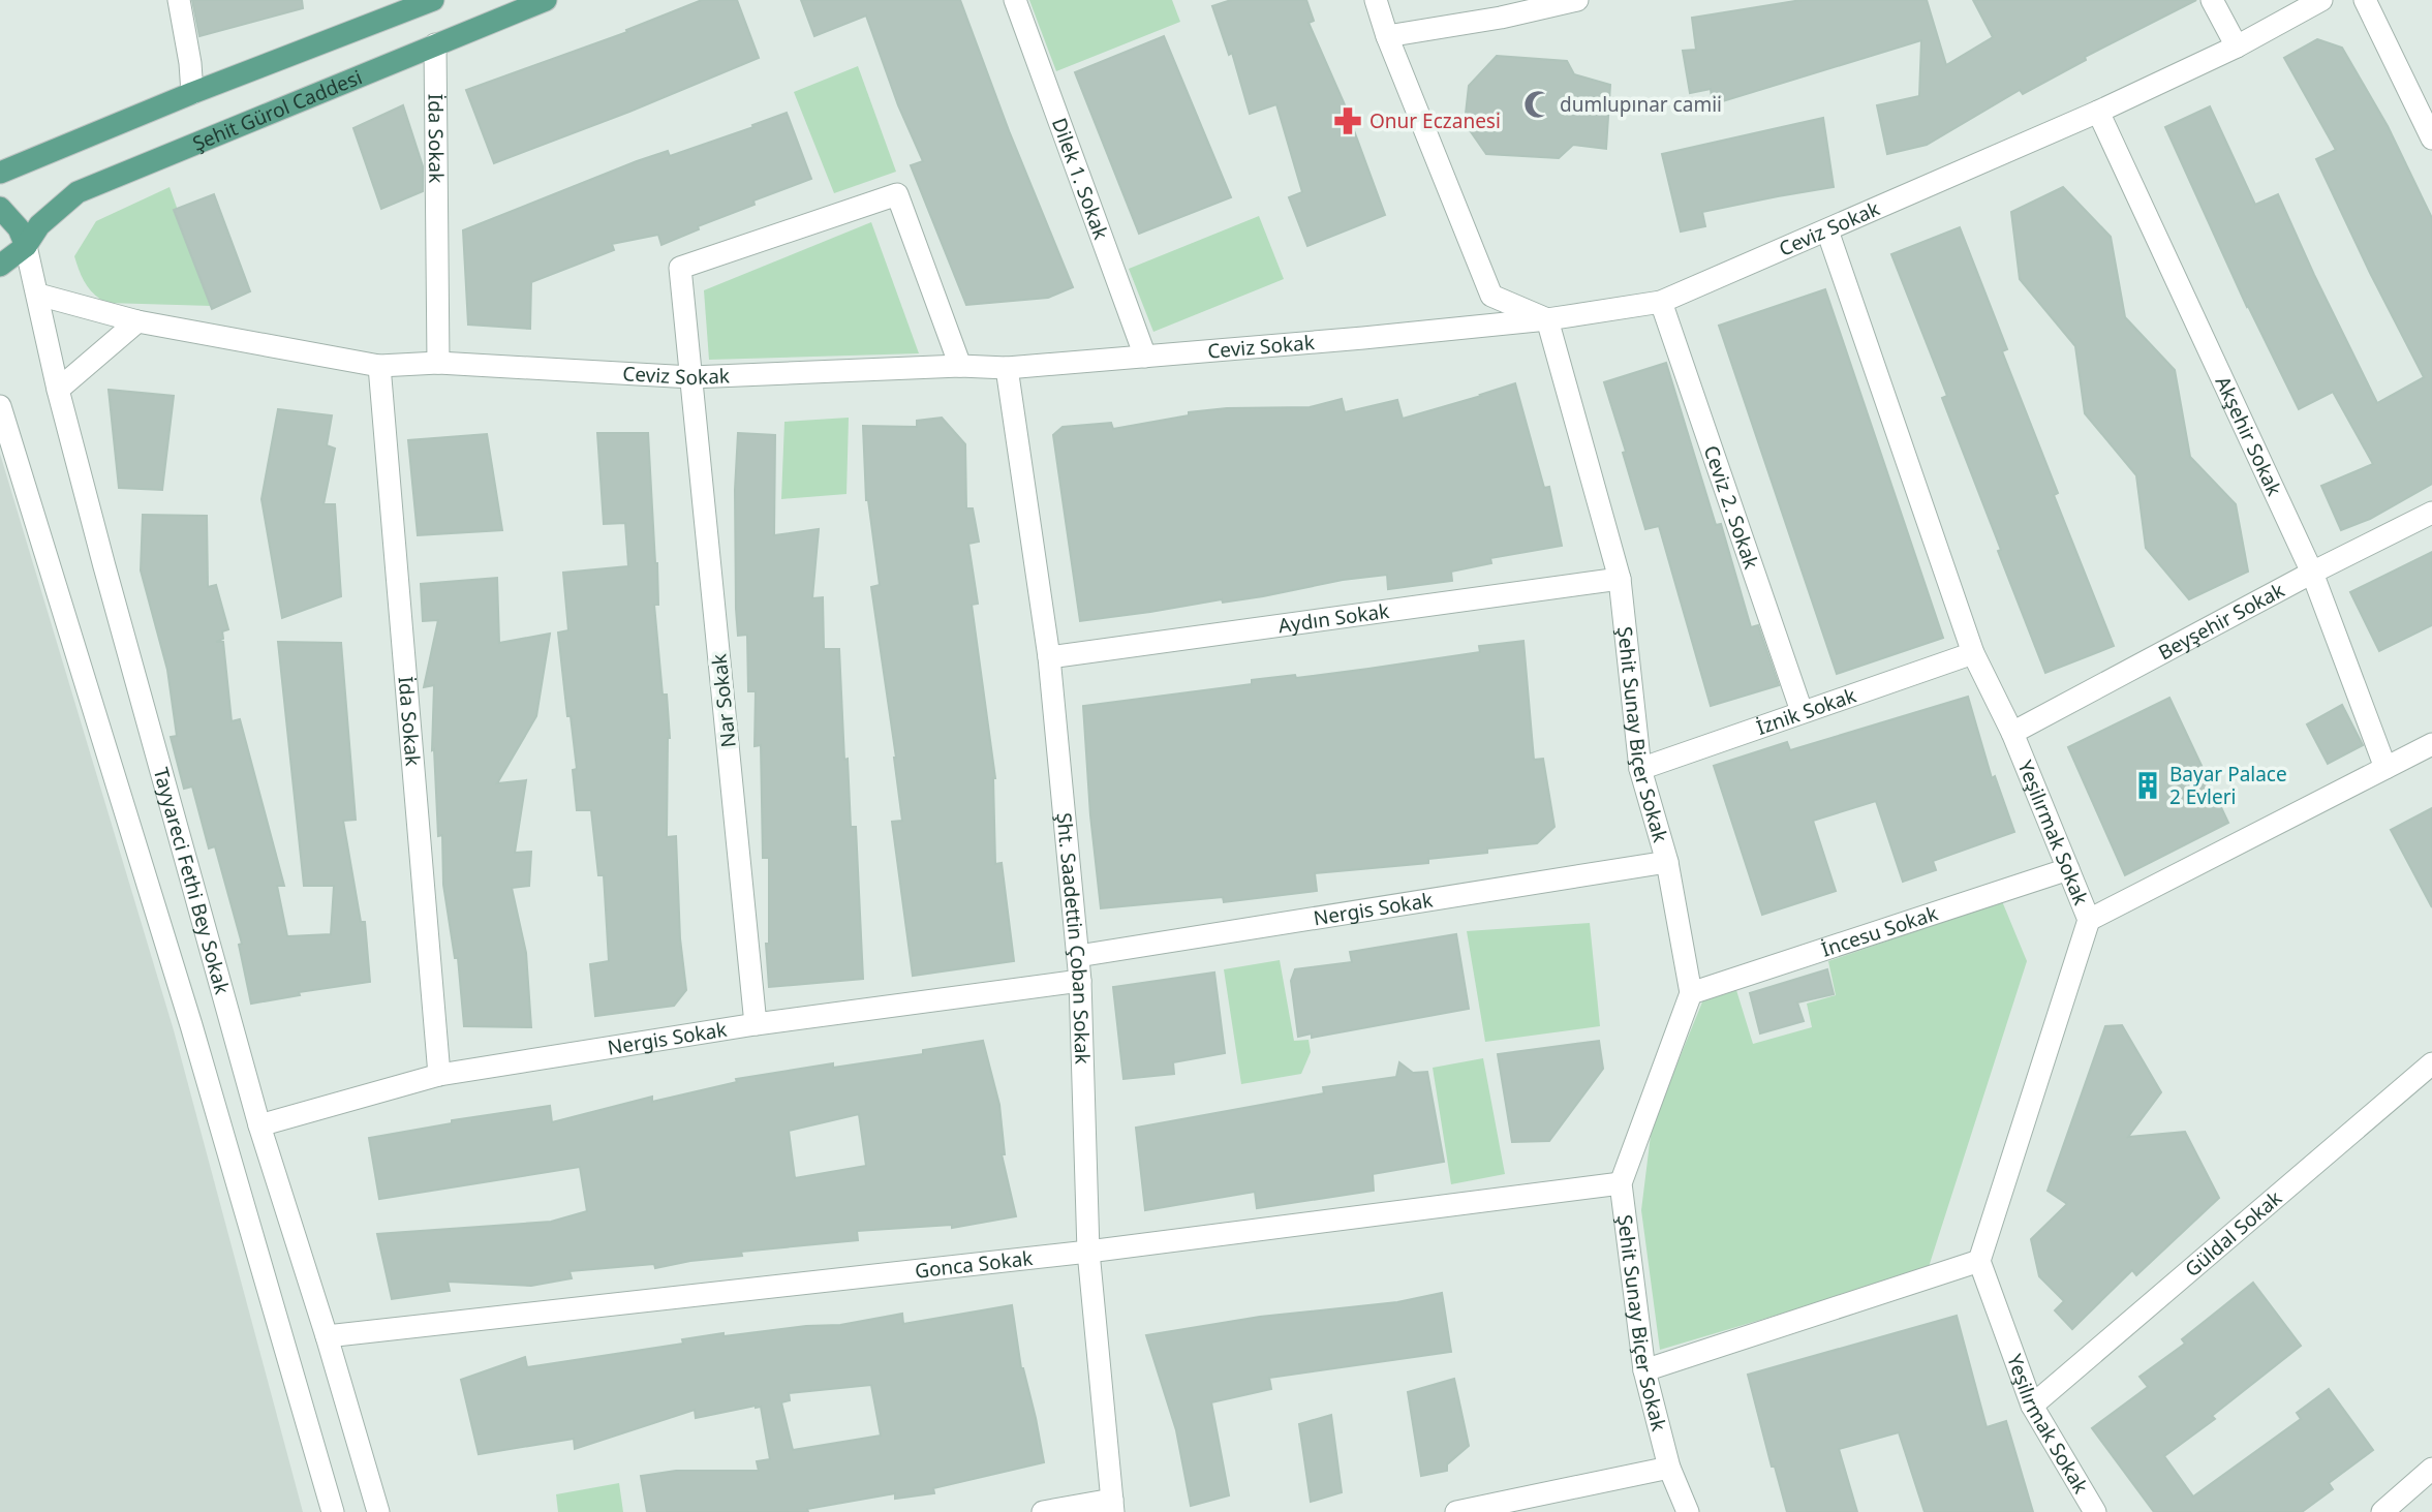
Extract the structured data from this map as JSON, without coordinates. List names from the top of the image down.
{
  "streets": {
    "main road": ["Şehit Gürol Caddesi"],
    "street": [
      "İda Sokak",
      "Dilek 1. Sokak",
      "Ceviz Sokak",
      "Akşehir Sokak",
      "Ceviz 2. Sokak",
      "Aydın Sokak",
      "Beyşehir Sokak",
      "Nar Sokak",
      "İznik Sokak",
      "Şehit Sunay Biçer Sokak",
      "Yeşilırmak Sokak",
      "Tayyareci Fethi Bey Sokak",
      "Nergis Sokak",
      "İncesu Sokak",
      "Şht. Saadettin Çoban Sokak",
      "Güldal Sokak",
      "Gonca Sokak"
    ]
  },
  "crossings": [
    ["Şehit Gürol Caddesi", "İda Sokak"],
    ["Şehit Gürol Caddesi", "Tayyareci Fethi Bey Sokak"],
    ["İda Sokak", "Ceviz Sokak"],
    ["İda Sokak", "Nergis Sokak"],
    ["Dilek 1. Sokak", "Ceviz Sokak"],
    ["Ceviz Sokak", "Akşehir Sokak"],
    ["Ceviz Sokak", "Ceviz 2. Sokak"],
    ["Ceviz Sokak", "Nar Sokak"],
    ["Ceviz Sokak", "Şehit Sunay Biçer Sokak"],
    ["Ceviz Sokak", "Yeşilırmak Sokak"],
    ["Ceviz Sokak", "Tayyareci Fethi Bey Sokak"],
    ["Ceviz Sokak", "Şht. Saadettin Çoban Sokak"],
    ["Akşehir Sokak", "Beyşehir Sokak"],
    ["Ceviz 2. Sokak", "İznik Sokak"],
    ["Aydın Sokak", "Şehit Sunay Biçer Sokak"],
    ["Aydın Sokak", "Şht. Saadettin Çoban Sokak"],
    ["Beyşehir Sokak", "Yeşilırmak Sokak"],
    ["Nar Sokak", "Nergis Sokak"],
    ["İznik Sokak", "Şehit Sunay Biçer Sokak"],
    ["İznik Sokak", "Yeşilırmak Sokak"],
    ["Şehit Sunay Biçer Sokak", "Nergis Sokak"],
    ["Şehit Sunay Biçer Sokak", "İncesu Sokak"],
    ["Şehit Sunay Biçer Sokak", "Gonca Sokak"],
    ["Yeşilırmak Sokak", "İncesu Sokak"],
    ["Yeşilırmak Sokak", "Güldal Sokak"],
    ["Tayyareci Fethi Bey Sokak", "Nergis Sokak"],
    ["Tayyareci Fethi Bey Sokak", "Gonca Sokak"],
    ["Nergis Sokak", "Şht. Saadettin Çoban Sokak"],
    ["Şht. Saadettin Çoban Sokak", "Gonca Sokak"]
  ],
  "places": {
    "mosque": ["dumlupınar camii"],
    "pharmacy": ["Onur Eczanesi"],
    "building": ["Bayar Palace 2 Evleri"]
  }
}
